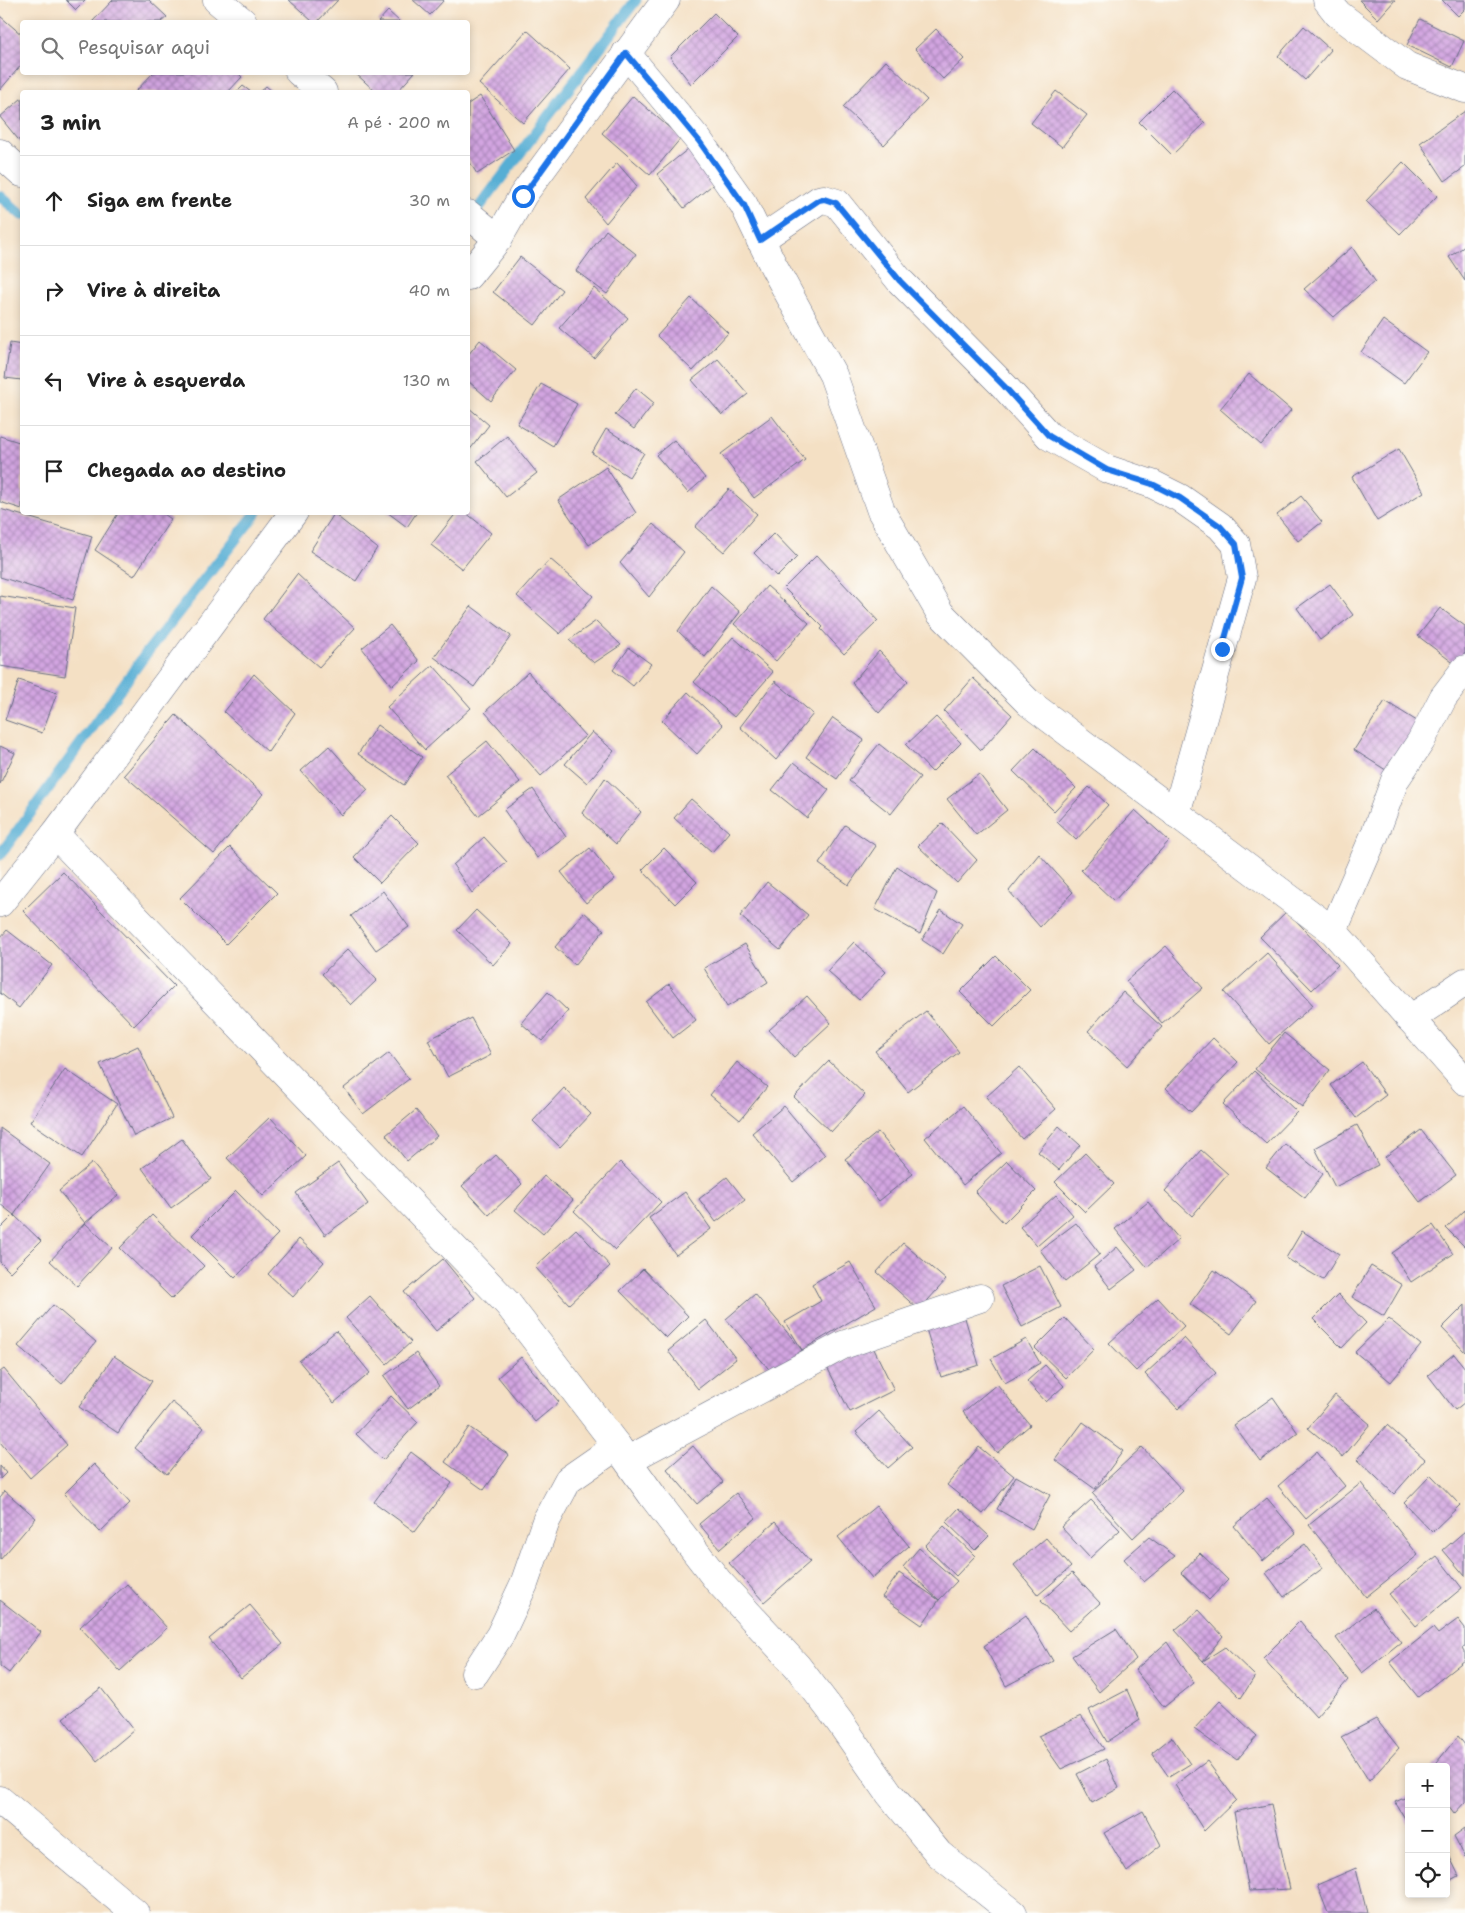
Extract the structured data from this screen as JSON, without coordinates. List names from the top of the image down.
{
  "page": {
    "search": "Pesquisar aqui",
    "heading": ["3 min", "A pé · 200 m"],
    "list": [
      ["Siga em frente", "30 m"],
      ["Vire à direita", "40 m"],
      ["Vire à esquerda", "130 m"],
      "Chegada ao destino"
    ],
    "map_buttons": ["+", "−"]
  }
}
